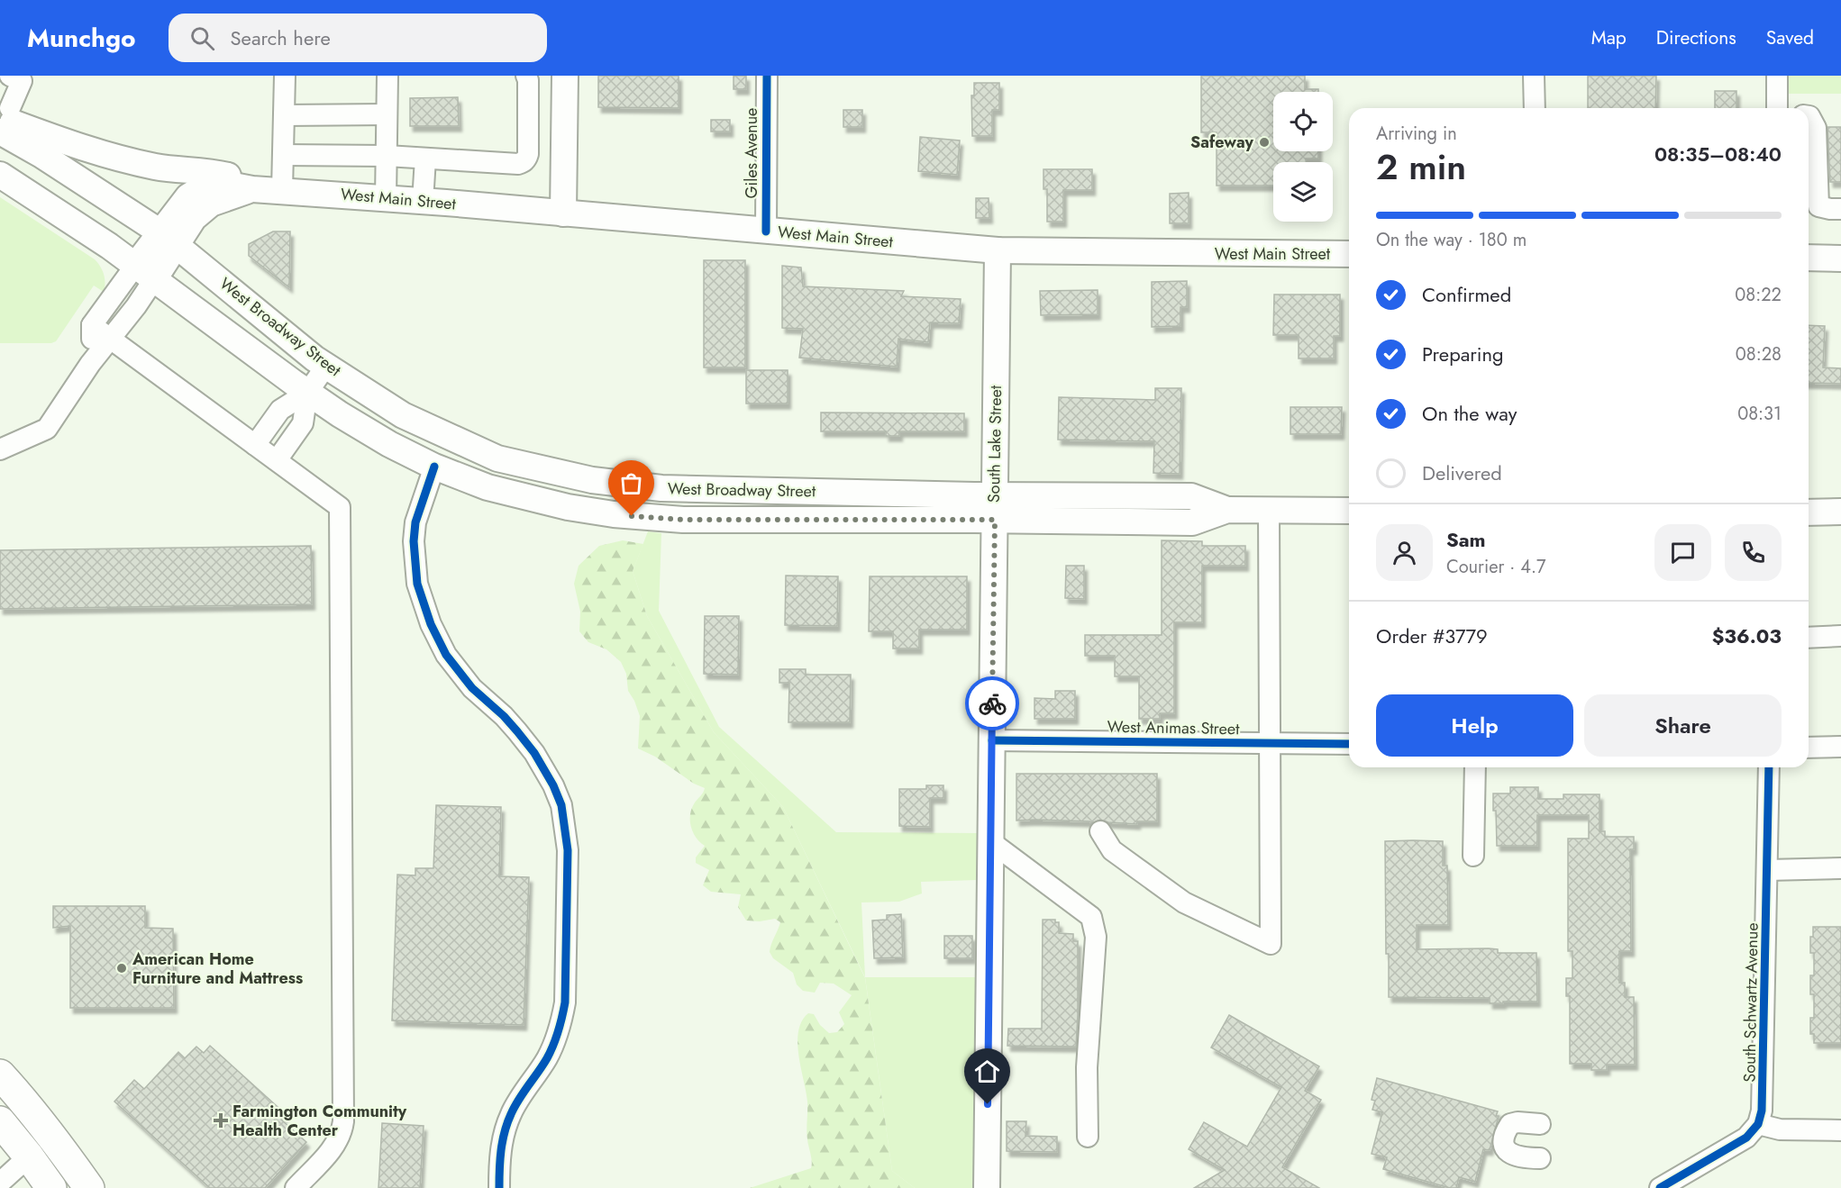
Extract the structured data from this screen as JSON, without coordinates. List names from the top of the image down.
{
  "streets": {
    "main road": ["West Main Street", "West Broadway Street", "South Lake Street"],
    "street": ["Giles Avenue", "West Animas Street", "South Schwartz Avenue"]
  },
  "crossings": [
    ["Giles Avenue", "West Main Street"],
    ["West Main Street", "West Broadway Street"],
    ["West Main Street", "South Lake Street"],
    ["West Broadway Street", "South Lake Street"],
    ["South Lake Street", "West Animas Street"]
  ],
  "places": {
    "other": ["Safeway", "American Home Furniture and Mattress"],
    "health": ["Farmington Community Health Center"]
  },
  "page": {
    "header": "Munchgo",
    "search": "Search here",
    "nav": ["Map", "Directions", "Saved"],
    "heading": ["2 min", "Arriving in", "08:35–08:40"],
    "panel": [
      "Sam",
      "Courier · 4.7",
      "Order #3779",
      "$36.03"
    ],
    "bar": "On the way · 180 m",
    "list": [
      ["Confirmed", "08:22"],
      ["Preparing", "08:28"],
      ["On the way", "08:31"],
      "Delivered"
    ],
    "buttons": ["Help", "Share"]
  }
}
